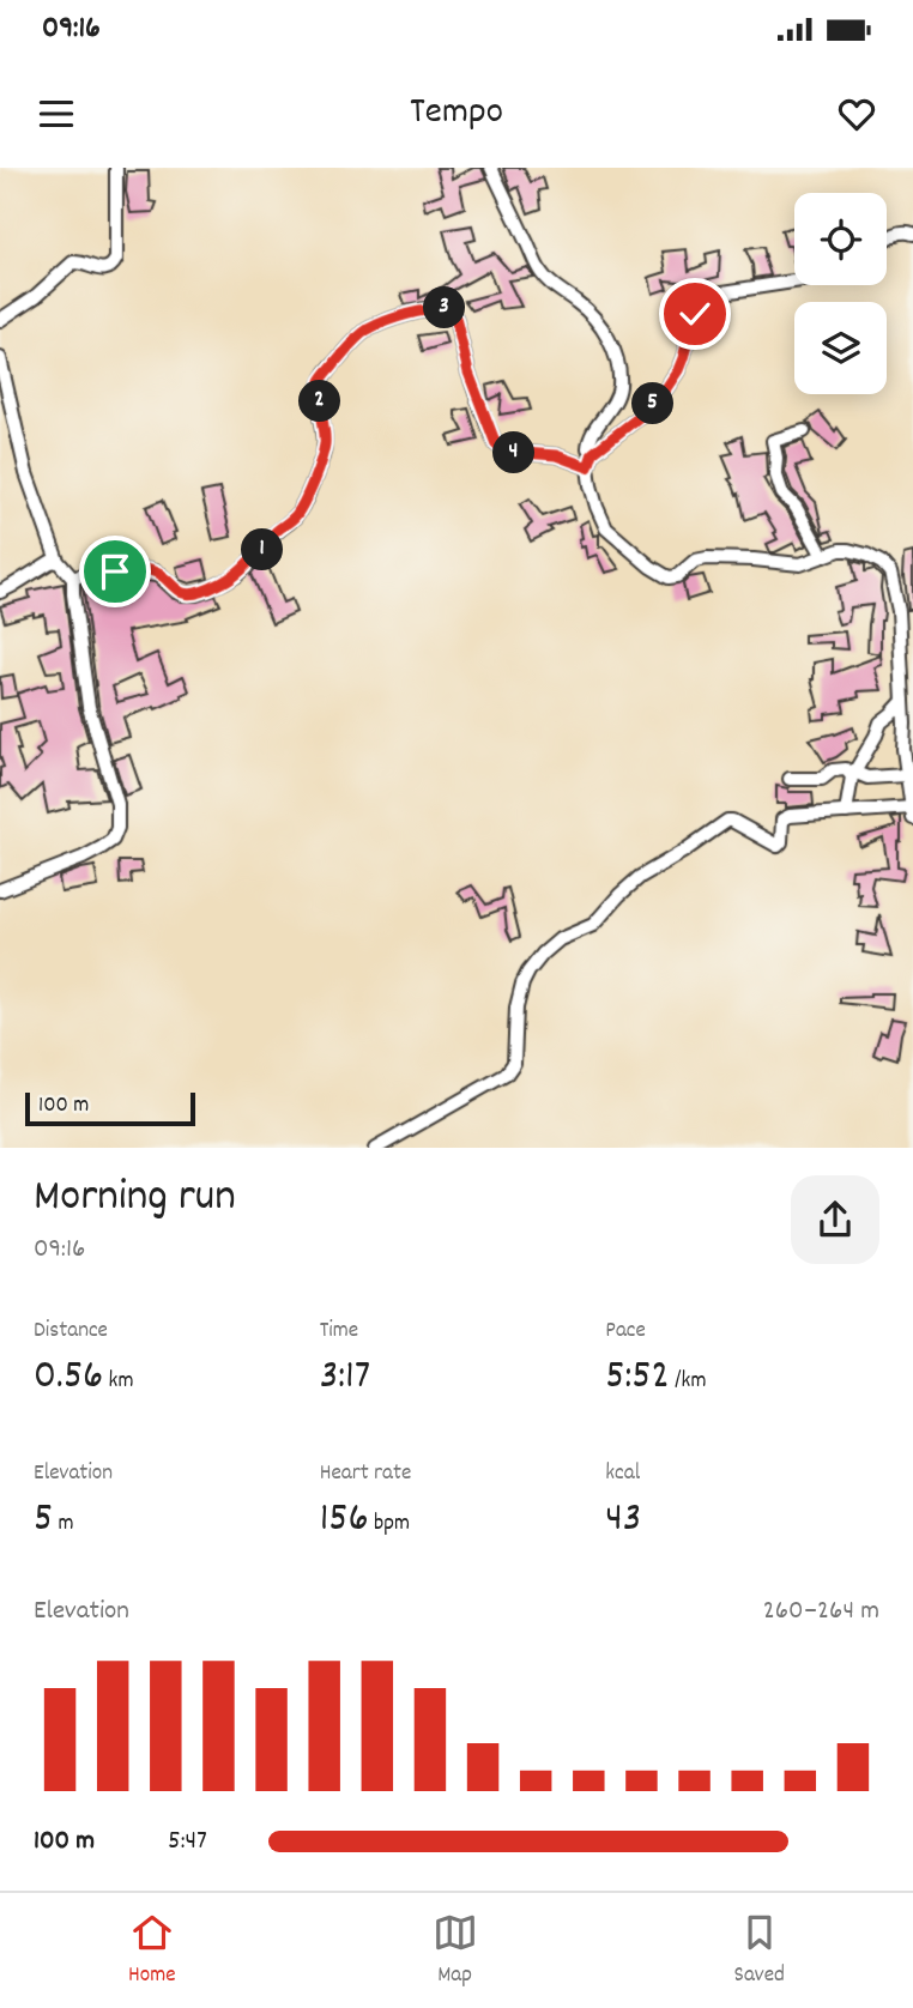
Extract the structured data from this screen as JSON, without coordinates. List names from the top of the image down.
{
  "scale_bar": "100 m",
  "page": {
    "status": "09:16",
    "header": "Tempo",
    "pins": [
      "3",
      "2",
      "5",
      "4",
      "1"
    ],
    "scale": "100 m",
    "heading": ["Morning run", "09:16"],
    "stats": [
      ["Distance", "0.56 km"],
      ["Time", "3:17"],
      ["Pace", "5:52 /km"],
      ["Elevation", "5 m"],
      ["Heart rate", "156 bpm"],
      ["kcal", "43"]
    ],
    "chart": ["Elevation", "260–264 m"],
    "list": [
      {
        "name": "100 m",
        "note": "5:47"
      }
    ],
    "tabs": ["Home", "Map", "Saved"]
  }
}
